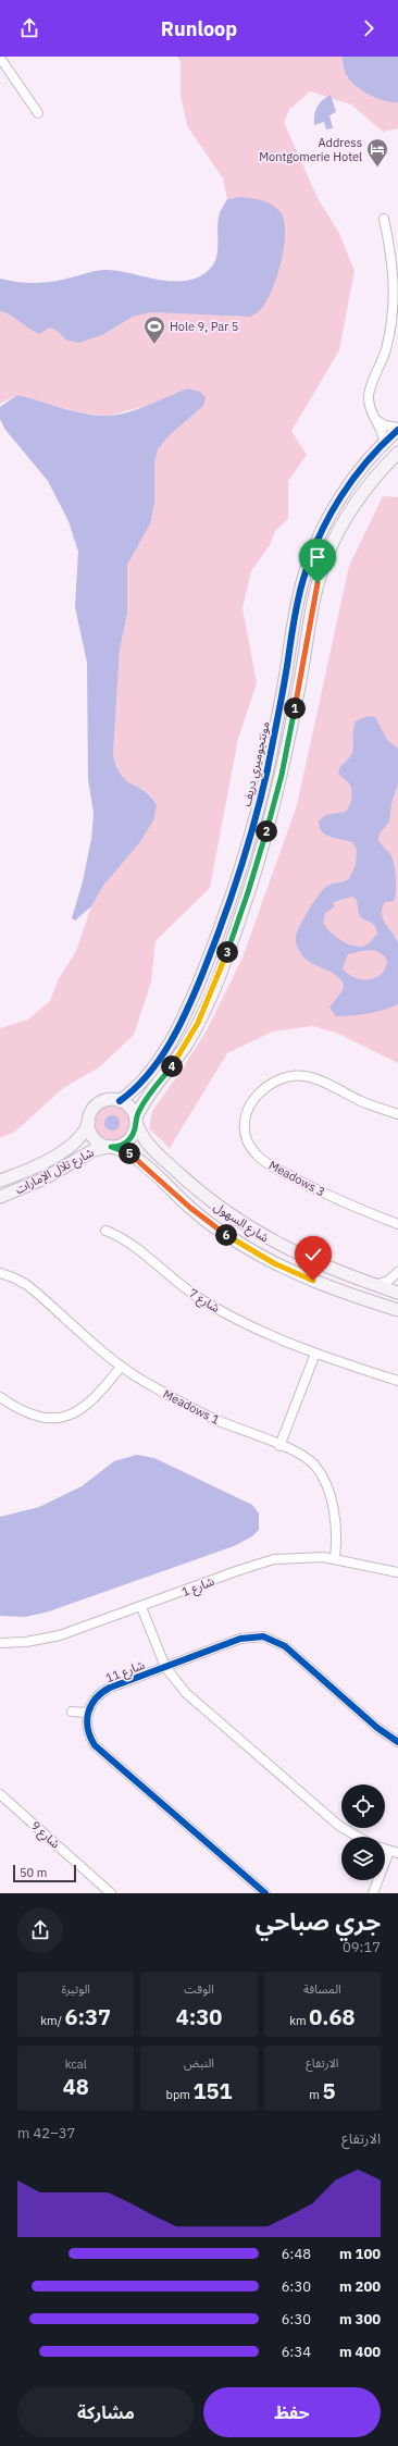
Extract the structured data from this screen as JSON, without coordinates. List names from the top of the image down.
{
  "streets": {
    "street": [
      "مونتجوميري دريف",
      "شارع تلال الإمارات",
      "Meadows 3",
      "شارع السهول",
      "شارع 7",
      "Meadows 1",
      "شارع 1",
      "شارع 11",
      "شارع 9"
    ]
  },
  "crossings": [
    ["مونتجوميري دريف", "شارع تلال الإمارات"],
    ["مونتجوميري دريف", "شارع السهول"],
    ["شارع تلال الإمارات", "شارع السهول"],
    ["Meadows 1", "شارع 1"]
  ],
  "places": {
    "hotel": ["Address Montgomerie Hotel"],
    "sports": ["Hole 9, Par 5"]
  },
  "scale_bar": "50 m",
  "page": {
    "header": "Runloop",
    "pins": [
      "1",
      "2",
      "3",
      "4",
      "5",
      "6"
    ],
    "scale": "50 m",
    "heading": ["جري صباحي", "09:17"],
    "stats": [
      ["المسافة", "0.68 km"],
      ["الوقت", "4:30"],
      ["الوتيرة", "6:37 /km"],
      ["الارتفاع", "5 m"],
      ["النبض", "151 bpm"],
      ["kcal", "48"]
    ],
    "chart": ["الارتفاع", "37–42 m"],
    "list": [
      {
        "name": "100 m",
        "note": "6:48"
      },
      {
        "name": "200 m",
        "note": "6:30"
      },
      {
        "name": "300 m",
        "note": "6:30"
      },
      {
        "name": "400 m",
        "note": "6:34"
      }
    ],
    "buttons": ["حفظ", "مشاركة"]
  }
}
